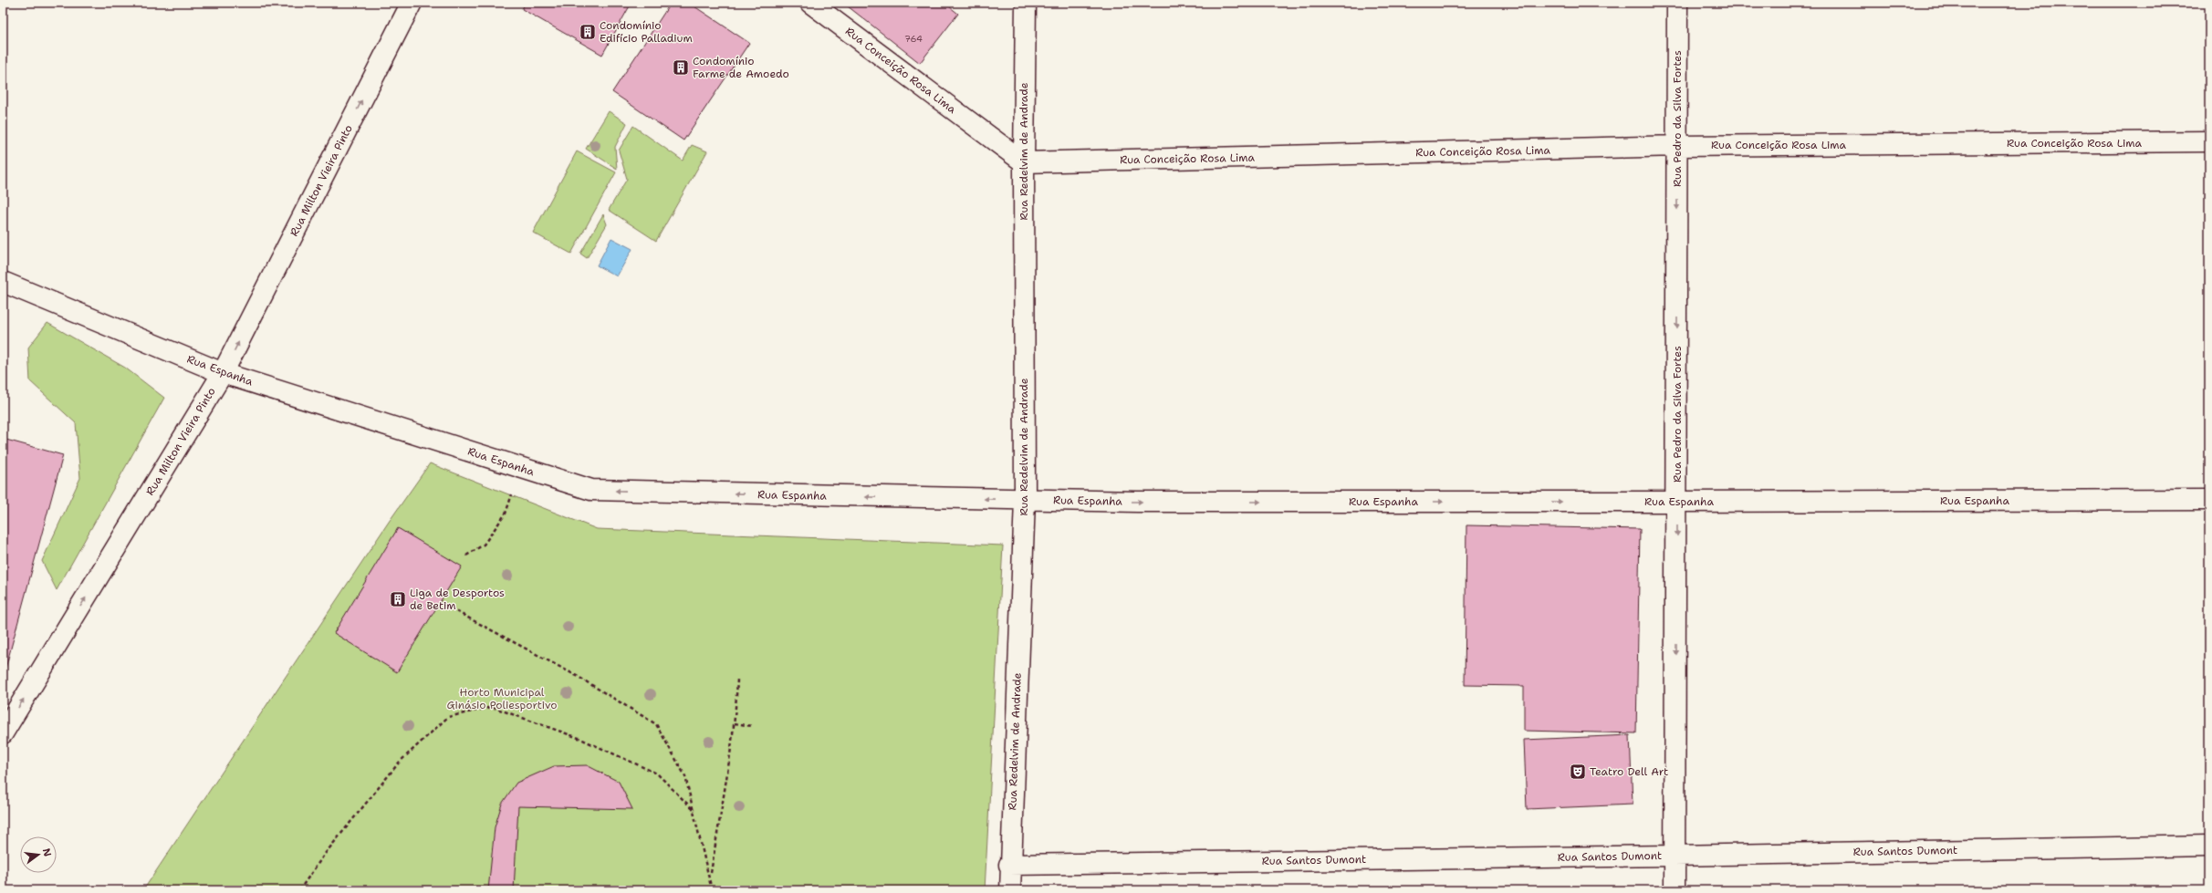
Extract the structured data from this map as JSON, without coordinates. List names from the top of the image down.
{
  "streets": {
    "street": [
      "Rua Conceição Rosa Lima",
      "Rua Pedro da Silva Fortes",
      "Rua Redelvim de Andrade",
      "Rua Milton Vieira Pinto",
      "Rua Espanha",
      "Rua Santos Dumont"
    ]
  },
  "crossings": [
    ["Rua Conceição Rosa Lima", "Rua Pedro da Silva Fortes"],
    ["Rua Conceição Rosa Lima", "Rua Redelvim de Andrade"],
    ["Rua Pedro da Silva Fortes", "Rua Espanha"],
    ["Rua Pedro da Silva Fortes", "Rua Santos Dumont"],
    ["Rua Redelvim de Andrade", "Rua Espanha"],
    ["Rua Redelvim de Andrade", "Rua Santos Dumont"],
    ["Rua Milton Vieira Pinto", "Rua Espanha"]
  ],
  "one_way": ["Rua Pedro da Silva Fortes", "Rua Milton Vieira Pinto"],
  "parks": ["Horto Municipal Ginásio Poliesportivo"],
  "places": {
    "building": ["Condomínio Edifício Palladium", "Condomínio Farme de Amoedo", "Liga de Desportos de Betim"],
    "theatre": ["Teatro Dell Art"]
  },
  "house_numbers": ["764"],
  "north": "right"
}
